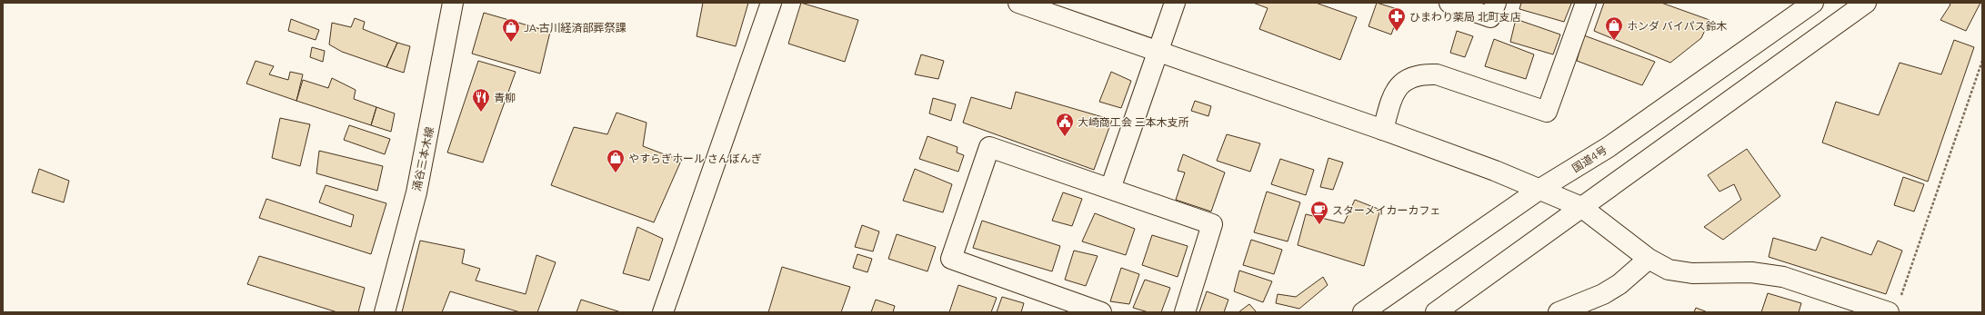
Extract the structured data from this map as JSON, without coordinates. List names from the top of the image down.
{
  "streets": {
    "main road": ["涌谷三本木線", "国道4号"]
  },
  "places": {
    "pharmacy": ["ひまわり薬局 北町支店"],
    "shop": ["ホンダ バイパス鈴木", "JA 古川経済部葬祭課", "やすらぎホール さんぼんぎ"],
    "restaurant": ["青柳"],
    "public building": ["大崎商工会 三本木支所"],
    "cafe": ["スターメイカーカフェ"]
  }
}
